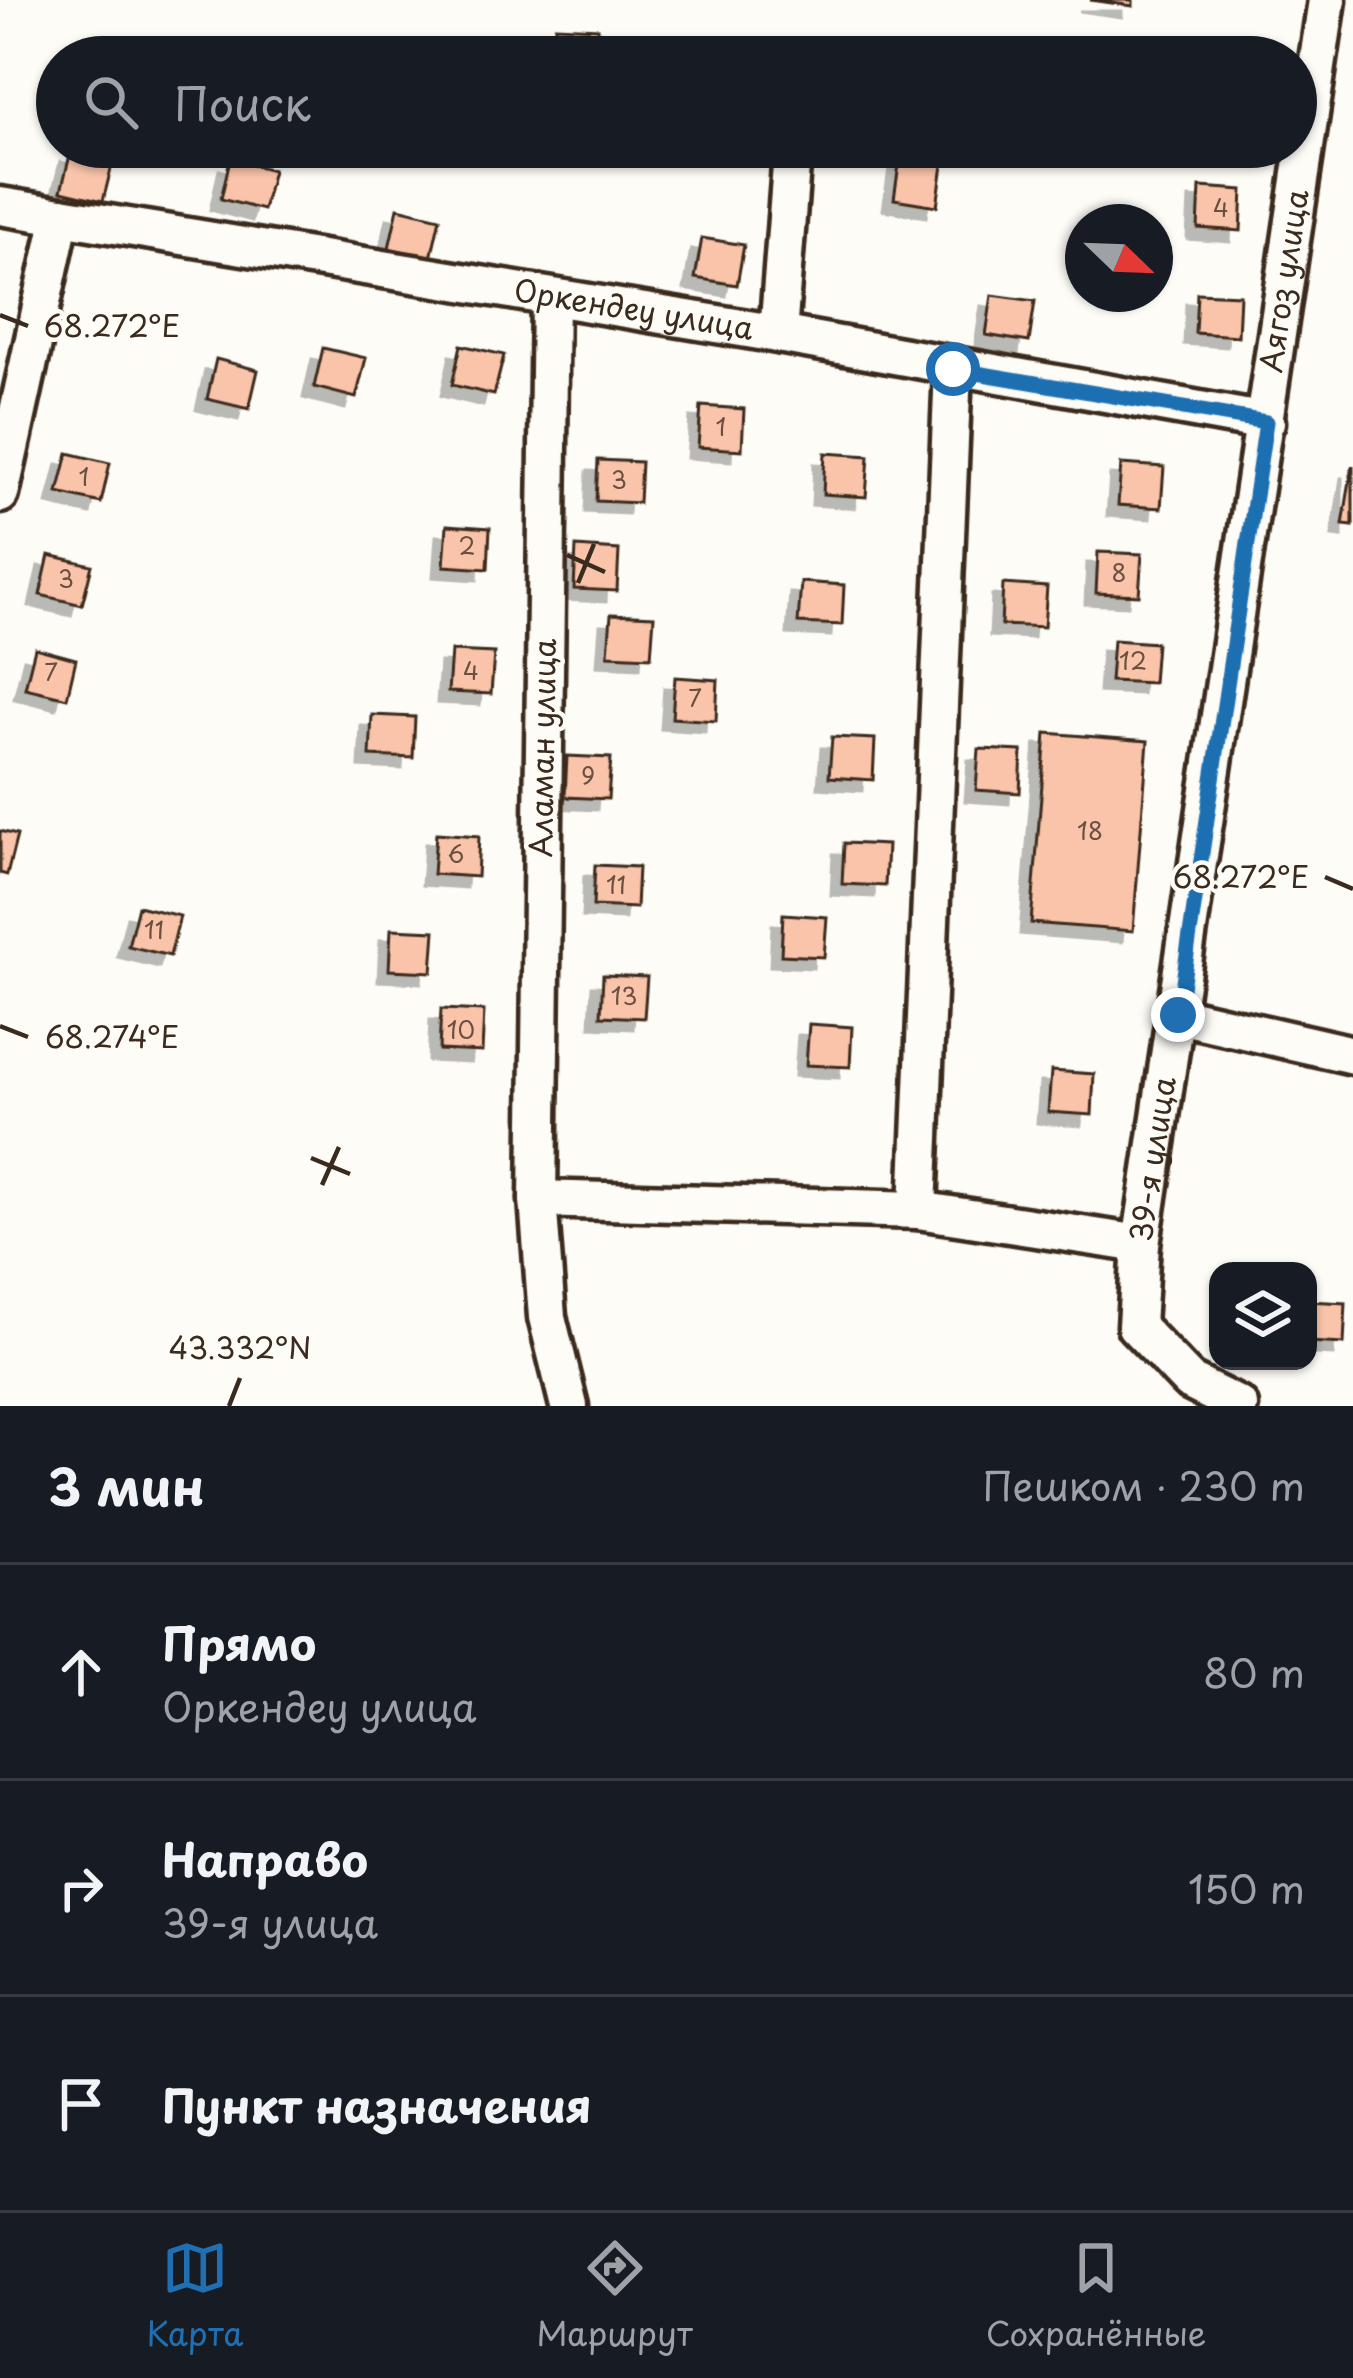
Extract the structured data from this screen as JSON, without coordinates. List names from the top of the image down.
{
  "streets": {
    "street": [
      "Аягоз улица",
      "Оркендеу улица",
      "Аламан улица",
      "39-я улица"
    ]
  },
  "crossings": [
    ["Аягоз улица", "Оркендеу улица"],
    ["Аягоз улица", "39-я улица"],
    ["Оркендеу улица", "Аламан улица"],
    ["Оркендеу улица", "39-я улица"]
  ],
  "house_numbers": [
    "4",
    "1",
    "1",
    "3",
    "2",
    "8",
    "3",
    "12",
    "4",
    "7",
    "7",
    "9",
    "18",
    "6",
    "11",
    "11",
    "13",
    "10"
  ],
  "north": "bottom right",
  "page": {
    "search": "Поиск",
    "heading": ["3 мин", "Пешком · 230 m"],
    "list": [
      ["Прямо", "Оркендеу улица", "80 m"],
      ["Направо", "39-я улица", "150 m"],
      "Пункт назначения"
    ],
    "nav": ["Карта", "Маршрут", "Сохранённые"]
  },
  "coordinates": ["68.272°E", "68.274°E", "43.332°N"]
}
